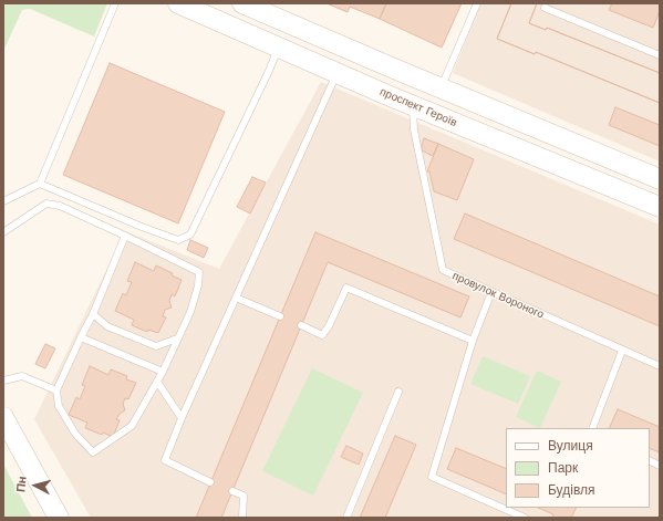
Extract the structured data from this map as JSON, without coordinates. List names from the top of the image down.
{
  "streets": {
    "main road": ["проспект Героїв"],
    "lane": ["провулок Вороного"]
  },
  "crossings": [
    ["проспект Героїв", "провулок Вороного"]
  ],
  "legend": ["Вулиця", "Парк", "Будівля"],
  "north": "left"
}
